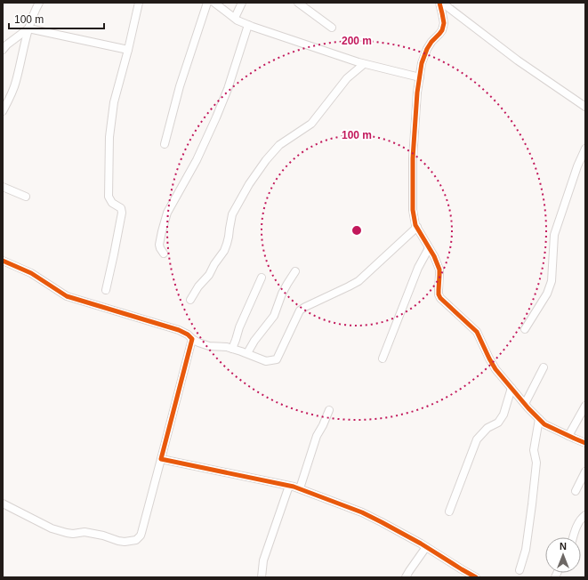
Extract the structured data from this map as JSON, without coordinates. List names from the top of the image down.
{
  "scale_bar": "100 m",
  "north": "top",
  "rings": ["200 m", "100 m"]
}
